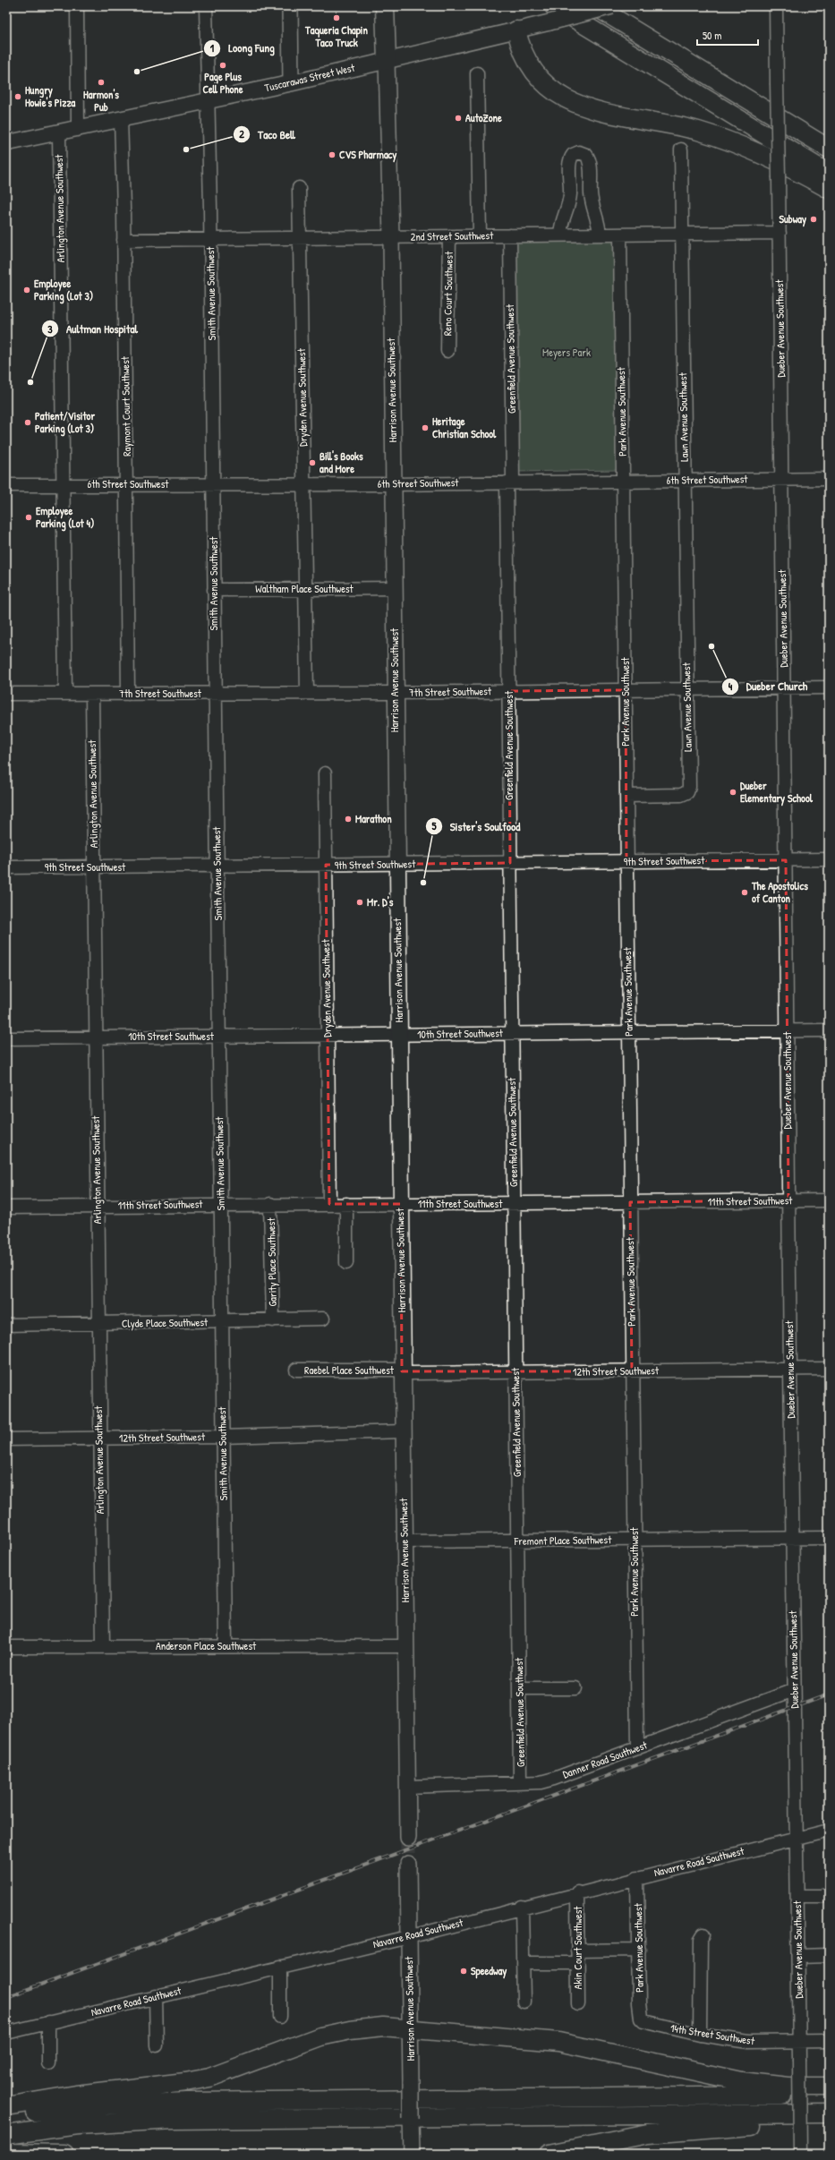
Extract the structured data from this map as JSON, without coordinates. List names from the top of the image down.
{
  "streets": {
    "main road": ["Tuscarawas Street West", "Harrison Avenue Southwest"],
    "street": [
      "Arlington Avenue Southwest",
      "2nd Street Southwest",
      "Smith Avenue Southwest",
      "Reno Court Southwest",
      "Dueber Avenue Southwest",
      "Greenfield Avenue Southwest",
      "Dryden Avenue Southwest",
      "Raymont Court Southwest",
      "Park Avenue Southwest",
      "Lawn Avenue Southwest",
      "6th Street Southwest",
      "Waltham Place Southwest",
      "7th Street Southwest",
      "9th Street Southwest",
      "10th Street Southwest",
      "11th Street Southwest",
      "Garity Place Southwest",
      "Clyde Place Southwest",
      "Raebel Place Southwest",
      "12th Street Southwest",
      "Fremont Place Southwest",
      "Anderson Place Southwest",
      "Danner Road Southwest",
      "Navarre Road Southwest",
      "Akin Court Southwest",
      "14th Street Southwest"
    ]
  },
  "crossings": [
    ["Tuscarawas Street West", "Arlington Avenue Southwest"],
    ["Tuscarawas Street West", "Smith Avenue Southwest"],
    ["Tuscarawas Street West", "Harrison Avenue Southwest"],
    ["Tuscarawas Street West", "Raymont Court Southwest"],
    ["Arlington Avenue Southwest", "6th Street Southwest"],
    ["Arlington Avenue Southwest", "7th Street Southwest"],
    ["Arlington Avenue Southwest", "9th Street Southwest"],
    ["Arlington Avenue Southwest", "10th Street Southwest"],
    ["Arlington Avenue Southwest", "11th Street Southwest"],
    ["Arlington Avenue Southwest", "Clyde Place Southwest"],
    ["Arlington Avenue Southwest", "12th Street Southwest"],
    ["Arlington Avenue Southwest", "Anderson Place Southwest"],
    ["2nd Street Southwest", "Smith Avenue Southwest"],
    ["2nd Street Southwest", "Reno Court Southwest"],
    ["2nd Street Southwest", "Dueber Avenue Southwest"],
    ["2nd Street Southwest", "Greenfield Avenue Southwest"],
    ["2nd Street Southwest", "Harrison Avenue Southwest"],
    ["2nd Street Southwest", "Dryden Avenue Southwest"],
    ["2nd Street Southwest", "Raymont Court Southwest"],
    ["2nd Street Southwest", "Park Avenue Southwest"],
    ["2nd Street Southwest", "Lawn Avenue Southwest"],
    ["Smith Avenue Southwest", "6th Street Southwest"],
    ["Smith Avenue Southwest", "Waltham Place Southwest"],
    ["Smith Avenue Southwest", "7th Street Southwest"],
    ["Smith Avenue Southwest", "9th Street Southwest"],
    ["Smith Avenue Southwest", "10th Street Southwest"],
    ["Smith Avenue Southwest", "11th Street Southwest"],
    ["Smith Avenue Southwest", "Clyde Place Southwest"],
    ["Smith Avenue Southwest", "12th Street Southwest"],
    ["Smith Avenue Southwest", "Anderson Place Southwest"],
    ["Dueber Avenue Southwest", "6th Street Southwest"],
    ["Dueber Avenue Southwest", "7th Street Southwest"],
    ["Dueber Avenue Southwest", "9th Street Southwest"],
    ["Dueber Avenue Southwest", "10th Street Southwest"],
    ["Dueber Avenue Southwest", "11th Street Southwest"],
    ["Dueber Avenue Southwest", "12th Street Southwest"],
    ["Dueber Avenue Southwest", "Fremont Place Southwest"],
    ["Dueber Avenue Southwest", "Danner Road Southwest"],
    ["Dueber Avenue Southwest", "Navarre Road Southwest"],
    ["Dueber Avenue Southwest", "14th Street Southwest"],
    ["Greenfield Avenue Southwest", "6th Street Southwest"],
    ["Greenfield Avenue Southwest", "7th Street Southwest"],
    ["Greenfield Avenue Southwest", "9th Street Southwest"],
    ["Greenfield Avenue Southwest", "10th Street Southwest"],
    ["Greenfield Avenue Southwest", "11th Street Southwest"],
    ["Greenfield Avenue Southwest", "12th Street Southwest"],
    ["Greenfield Avenue Southwest", "Fremont Place Southwest"],
    ["Greenfield Avenue Southwest", "Danner Road Southwest"],
    ["Harrison Avenue Southwest", "6th Street Southwest"],
    ["Harrison Avenue Southwest", "Waltham Place Southwest"],
    ["Harrison Avenue Southwest", "7th Street Southwest"],
    ["Harrison Avenue Southwest", "9th Street Southwest"],
    ["Harrison Avenue Southwest", "10th Street Southwest"],
    ["Harrison Avenue Southwest", "11th Street Southwest"],
    ["Harrison Avenue Southwest", "Raebel Place Southwest"],
    ["Harrison Avenue Southwest", "12th Street Southwest"],
    ["Harrison Avenue Southwest", "Fremont Place Southwest"],
    ["Harrison Avenue Southwest", "Anderson Place Southwest"],
    ["Harrison Avenue Southwest", "Danner Road Southwest"],
    ["Harrison Avenue Southwest", "Navarre Road Southwest"],
    ["Dryden Avenue Southwest", "6th Street Southwest"],
    ["Dryden Avenue Southwest", "Waltham Place Southwest"],
    ["Dryden Avenue Southwest", "7th Street Southwest"],
    ["Dryden Avenue Southwest", "9th Street Southwest"],
    ["Dryden Avenue Southwest", "10th Street Southwest"],
    ["Dryden Avenue Southwest", "11th Street Southwest"],
    ["Raymont Court Southwest", "6th Street Southwest"],
    ["Raymont Court Southwest", "7th Street Southwest"],
    ["Park Avenue Southwest", "Lawn Avenue Southwest"],
    ["Park Avenue Southwest", "6th Street Southwest"],
    ["Park Avenue Southwest", "7th Street Southwest"],
    ["Park Avenue Southwest", "9th Street Southwest"],
    ["Park Avenue Southwest", "10th Street Southwest"],
    ["Park Avenue Southwest", "11th Street Southwest"],
    ["Park Avenue Southwest", "12th Street Southwest"],
    ["Park Avenue Southwest", "Fremont Place Southwest"],
    ["Park Avenue Southwest", "Danner Road Southwest"],
    ["Park Avenue Southwest", "Navarre Road Southwest"],
    ["Park Avenue Southwest", "14th Street Southwest"],
    ["Lawn Avenue Southwest", "6th Street Southwest"],
    ["Lawn Avenue Southwest", "7th Street Southwest"],
    ["11th Street Southwest", "Garity Place Southwest"],
    ["Garity Place Southwest", "Clyde Place Southwest"],
    ["Raebel Place Southwest", "12th Street Southwest"],
    ["Navarre Road Southwest", "Akin Court Southwest"]
  ],
  "parks": ["Meyers Park"],
  "places": [
    "Taqueria Chapin Taco Truck",
    "Page Plus Cell Phone",
    "Loong Fung",
    "Harmon's Pub",
    "Hungry Howie's Pizza",
    "AutoZone",
    "Taco Bell",
    "CVS Pharmacy",
    "Subway",
    "Employee Parking (Lot 3)",
    "Aultman Hospital",
    "Patient/Visitor Parking (Lot 3)",
    "Heritage Christian School",
    "Bill's Books and More",
    "Employee Parking (Lot 4)",
    "Dueber Church",
    "Dueber Elementary School",
    "Marathon",
    "Sister's Soulfood",
    "The Apostolics of Canton",
    "Mr. D's",
    "Speedway"
  ],
  "scale_bar": "50 m"
}
